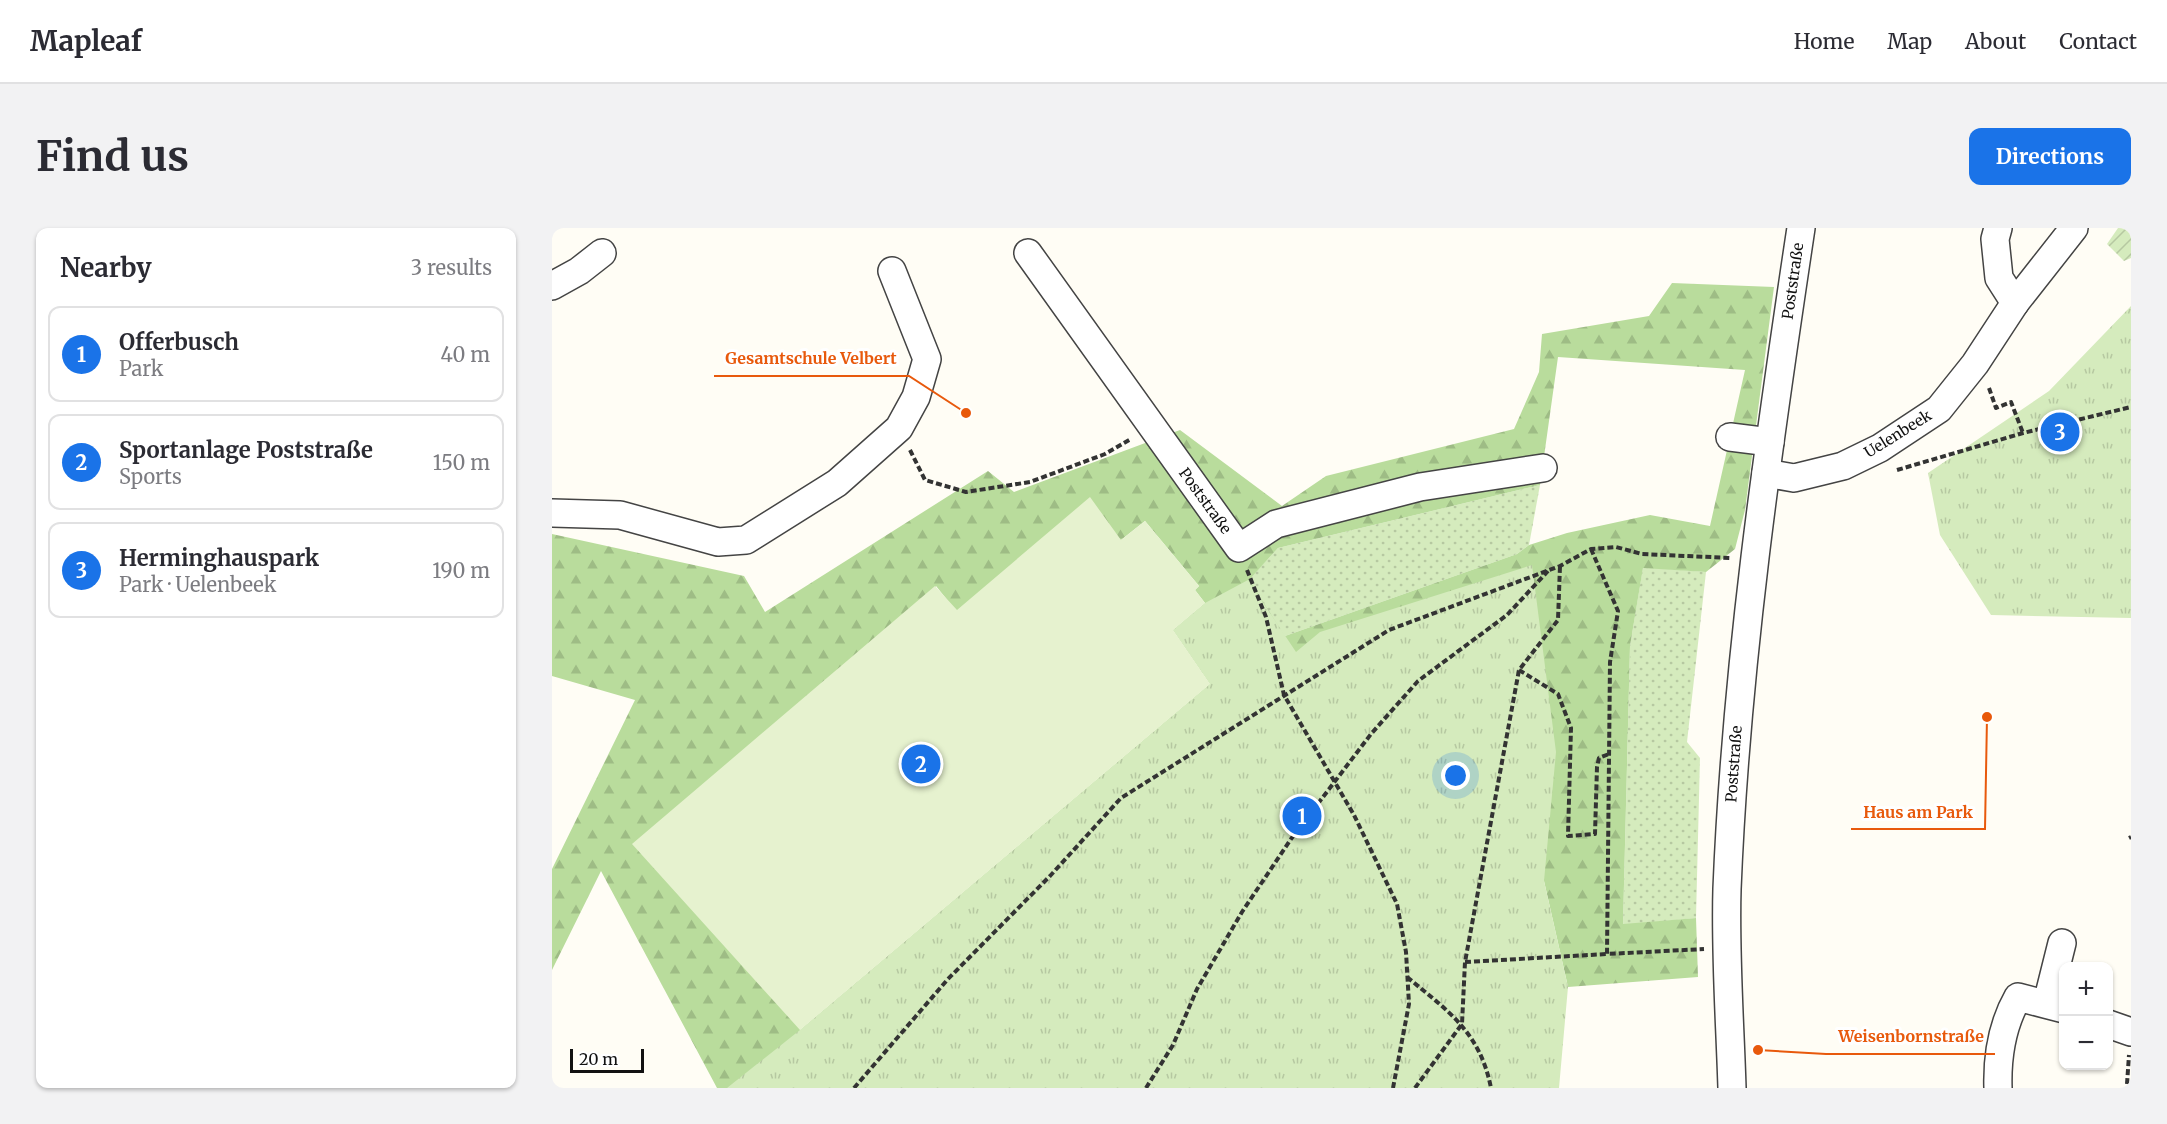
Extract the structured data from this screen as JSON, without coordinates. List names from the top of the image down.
{
  "streets": {
    "street": ["Poststraße", "Uelenbeek"]
  },
  "crossings": [
    ["Poststraße", "Uelenbeek"]
  ],
  "places": ["Gesamtschule Velbert", "Haus am Park", "Weisenbornstraße"],
  "scale_bar": "20 m",
  "page": {
    "header": "Mapleaf",
    "nav": [
      "Home",
      "Map",
      "About",
      "Contact"
    ],
    "buttons": "Directions",
    "title": "Find us",
    "heading": ["Nearby", "3 results"],
    "list": [
      {
        "mark": "1",
        "name": "Offerbusch",
        "note": "Park",
        "value": "40 m"
      },
      {
        "mark": "2",
        "name": "Sportanlage Poststraße",
        "note": "Sports",
        "value": "150 m"
      },
      {
        "mark": "3",
        "name": "Herminghauspark",
        "note": "Park · Uelenbeek",
        "value": "190 m"
      }
    ],
    "pins": ["3", "2", "1"],
    "map_buttons": ["+", "−"],
    "scale": "20 m"
  }
}
